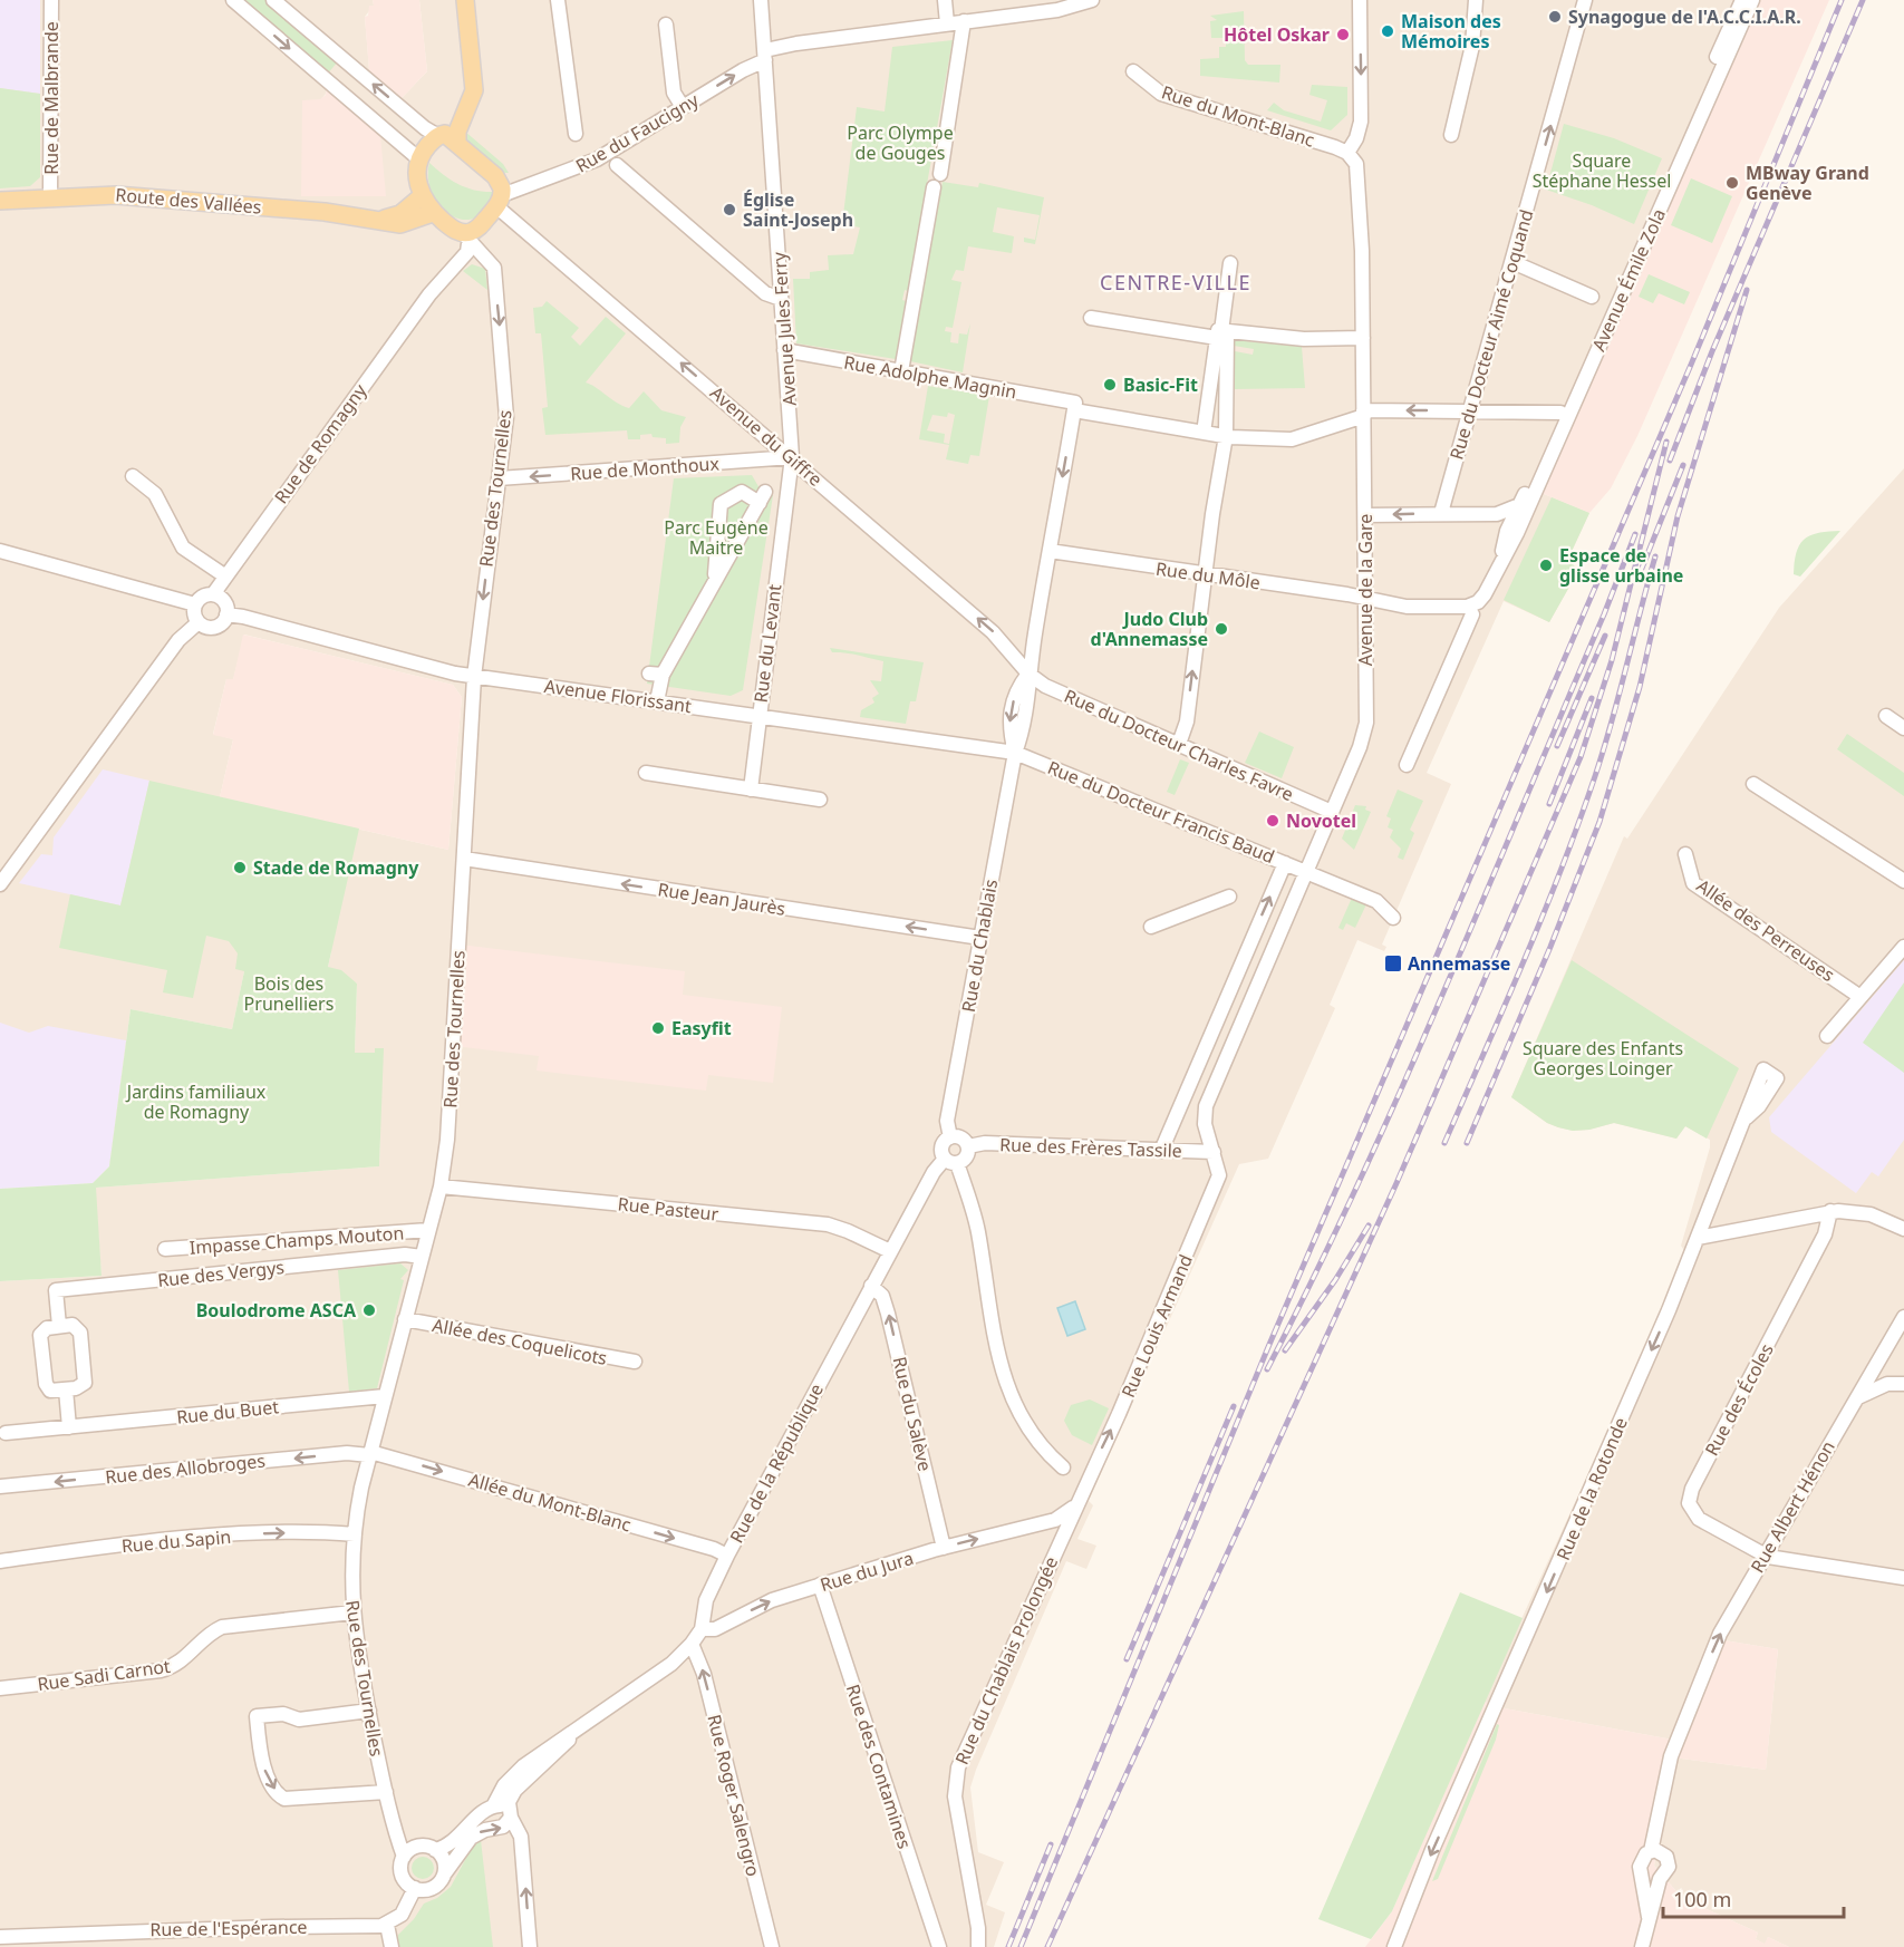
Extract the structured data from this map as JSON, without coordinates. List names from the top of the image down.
{
  "streets": {
    "main road": ["Route des Vallées"],
    "street": [
      "Rue de Malbrande",
      "Rue du Mont-Blanc",
      "Rue du Faucigny",
      "Avenue Émile Zola",
      "Avenue Jules Ferry",
      "Rue du Docteur Aimé Coquand",
      "Rue Adolphe Magnin",
      "Avenue du Giffre",
      "Rue de Romagny",
      "Rue de Monthoux",
      "Rue des Tournelles",
      "Rue du Môle",
      "Avenue de la Gare",
      "Rue du Levant",
      "Avenue Florissant",
      "Rue du Docteur Charles Favre",
      "Rue du Docteur Francis Baud",
      "Rue Jean Jaurès",
      "Allée des Perreuses",
      "Rue du Chablais",
      "Rue des Frères Tassile",
      "Rue Pasteur",
      "Impasse Champs Mouton",
      "Rue des Vergys",
      "Rue Louis Armand",
      "Allée des Coquelicots",
      "Rue des Écoles",
      "Rue du Buet",
      "Rue du Salève",
      "Rue de la République",
      "Rue des Allobroges",
      "Rue de la Rotonde",
      "Allée du Mont-Blanc",
      "Rue Albert Hénon",
      "Rue du Sapin",
      "Rue du Jura",
      "Rue du Chablais Prolongée",
      "Rue Sadi Carnot",
      "Rue des Contamines",
      "Rue Roger Salengro",
      "Rue de l'Espérance"
    ]
  },
  "crossings": [
    ["Rue de Malbrande", "Route des Vallées"],
    ["Rue du Mont-Blanc", "Avenue de la Gare"],
    ["Rue du Faucigny", "Route des Vallées"],
    ["Rue du Faucigny", "Avenue Jules Ferry"],
    ["Rue du Faucigny", "Avenue du Giffre"],
    ["Rue du Faucigny", "Rue de Romagny"],
    ["Rue du Faucigny", "Rue des Tournelles"],
    ["Route des Vallées", "Avenue du Giffre"],
    ["Route des Vallées", "Rue de Romagny"],
    ["Route des Vallées", "Rue des Tournelles"],
    ["Avenue Émile Zola", "Rue du Môle"],
    ["Avenue Jules Ferry", "Rue Adolphe Magnin"],
    ["Avenue Jules Ferry", "Avenue du Giffre"],
    ["Avenue Jules Ferry", "Rue de Monthoux"],
    ["Avenue Jules Ferry", "Rue du Levant"],
    ["Rue Adolphe Magnin", "Avenue de la Gare"],
    ["Rue Adolphe Magnin", "Rue du Chablais"],
    ["Avenue du Giffre", "Rue de Romagny"],
    ["Avenue du Giffre", "Rue de Monthoux"],
    ["Avenue du Giffre", "Rue des Tournelles"],
    ["Avenue du Giffre", "Rue du Levant"],
    ["Avenue du Giffre", "Rue du Docteur Charles Favre"],
    ["Avenue du Giffre", "Rue du Chablais"],
    ["Rue de Romagny", "Rue des Tournelles"],
    ["Rue de Romagny", "Avenue Florissant"],
    ["Rue de Monthoux", "Rue des Tournelles"],
    ["Rue de Monthoux", "Rue du Levant"],
    ["Rue des Tournelles", "Avenue Florissant"],
    ["Rue des Tournelles", "Rue Jean Jaurès"],
    ["Rue des Tournelles", "Rue Pasteur"],
    ["Rue des Tournelles", "Impasse Champs Mouton"],
    ["Rue des Tournelles", "Rue des Vergys"],
    ["Rue des Tournelles", "Allée des Coquelicots"],
    ["Rue des Tournelles", "Rue du Buet"],
    ["Rue des Tournelles", "Rue de la République"],
    ["Rue des Tournelles", "Rue des Allobroges"],
    ["Rue des Tournelles", "Allée du Mont-Blanc"],
    ["Rue des Tournelles", "Rue du Sapin"],
    ["Rue des Tournelles", "Rue Sadi Carnot"],
    ["Rue du Môle", "Avenue de la Gare"],
    ["Rue du Môle", "Rue du Chablais"],
    ["Avenue de la Gare", "Rue du Docteur Charles Favre"],
    ["Avenue de la Gare", "Rue du Docteur Francis Baud"],
    ["Avenue de la Gare", "Rue des Frères Tassile"],
    ["Avenue de la Gare", "Rue Louis Armand"],
    ["Rue du Levant", "Avenue Florissant"],
    ["Avenue Florissant", "Rue du Docteur Francis Baud"],
    ["Avenue Florissant", "Rue du Chablais"],
    ["Rue du Docteur Charles Favre", "Rue du Chablais"],
    ["Rue du Docteur Francis Baud", "Rue du Chablais"],
    ["Rue Jean Jaurès", "Rue du Chablais"],
    ["Rue du Chablais", "Rue des Frères Tassile"],
    ["Rue du Chablais", "Rue de la République"],
    ["Rue des Frères Tassile", "Rue Louis Armand"],
    ["Rue des Frères Tassile", "Rue de la République"],
    ["Rue Pasteur", "Rue de la République"],
    ["Rue Louis Armand", "Rue du Jura"],
    ["Rue Louis Armand", "Rue du Chablais Prolongée"],
    ["Rue des Écoles", "Rue Albert Hénon"],
    ["Rue du Salève", "Rue de la République"],
    ["Rue du Salève", "Rue du Jura"],
    ["Rue de la République", "Allée du Mont-Blanc"],
    ["Rue de la République", "Rue du Jura"],
    ["Rue de la République", "Rue Roger Salengro"],
    ["Rue des Allobroges", "Allée du Mont-Blanc"],
    ["Rue du Jura", "Rue du Chablais Prolongée"],
    ["Rue du Jura", "Rue des Contamines"]
  ],
  "one_way": [
    "Avenue du Giffre",
    "Rue de Monthoux",
    "Rue Louis Armand",
    "Rue des Allobroges",
    "Rue de la Rotonde",
    "Allée du Mont-Blanc",
    "Rue Albert Hénon",
    "Rue du Sapin",
    "Rue du Jura",
    "Rue Roger Salengro"
  ],
  "districts": ["CENTRE-VILLE"],
  "parks": [
    "Parc Olympe de Gouges",
    "Square Stéphane Hessel",
    "Parc Eugène Maitre",
    "Bois des Prunelliers",
    "Square des Enfants Georges Loinger",
    "Jardins familiaux de Romagny"
  ],
  "places": {
    "other": [
      "Synagogue de l'A.C.C.I.A.R.",
      "Maison des Mémoires",
      "Hôtel Oskar",
      "MBway Grand Genève",
      "Église Saint-Joseph",
      "Basic-Fit",
      "Espace de glisse urbaine",
      "Judo Club d'Annemasse",
      "Novotel",
      "Stade de Romagny",
      "Easyfit",
      "Boulodrome ASCA"
    ],
    "transit": ["Annemasse"]
  },
  "scale_bar": "100 m"
}
